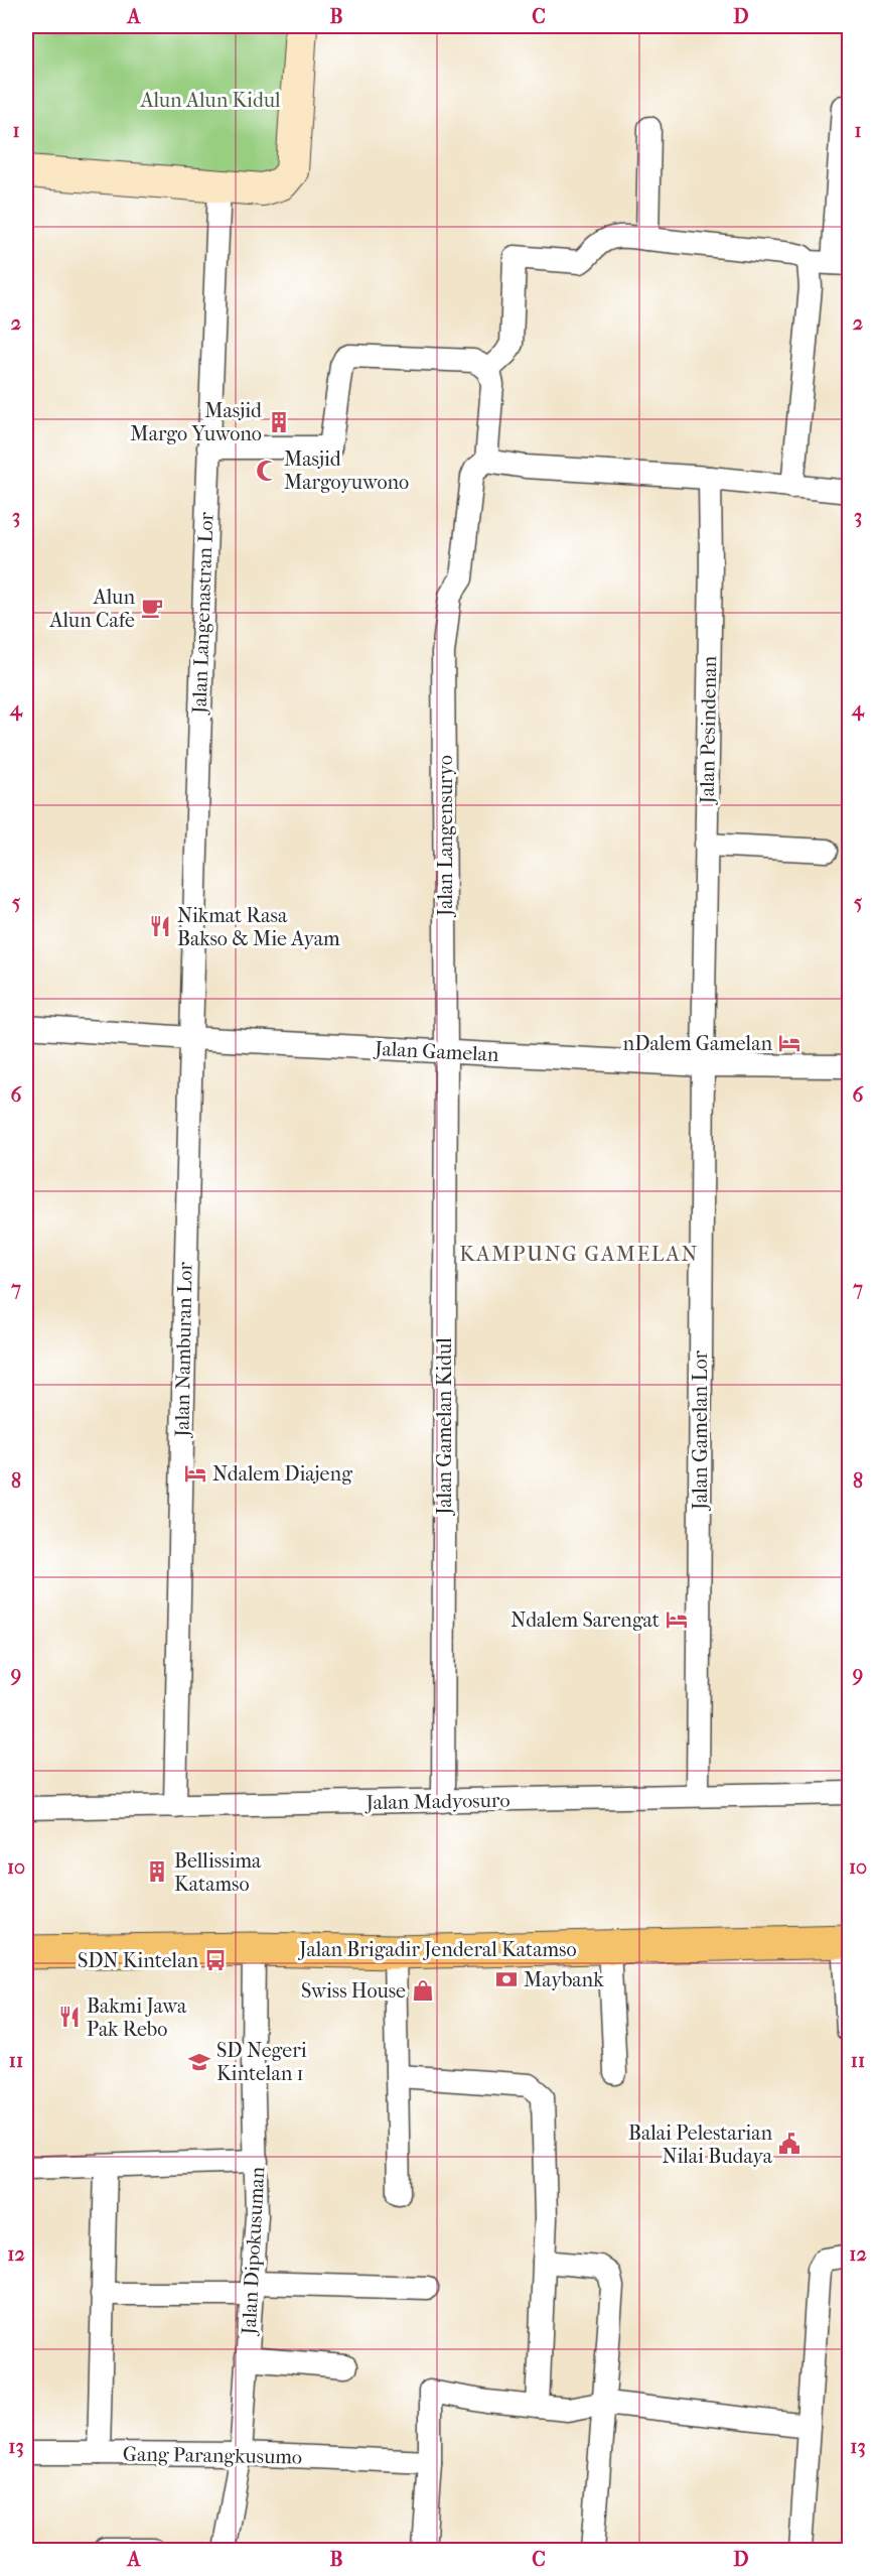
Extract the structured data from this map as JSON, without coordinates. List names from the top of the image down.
{
  "streets": {
    "main road": ["Jalan Brigadir Jenderal Katamso"],
    "street": [
      "Jalan Langenastran Lor",
      "Jalan Pesindenan",
      "Jalan Langensuryo",
      "Jalan Gamelan",
      "Jalan Namburan Lor",
      "Jalan Gamelan Kidul",
      "Jalan Gamelan Lor",
      "Jalan Madyosuro",
      "Jalan Dipokusuman",
      "Gang Parangkusumo"
    ]
  },
  "crossings": [
    ["Jalan Langenastran Lor", "Jalan Gamelan"],
    ["Jalan Langenastran Lor", "Jalan Namburan Lor"],
    ["Jalan Pesindenan", "Jalan Gamelan"],
    ["Jalan Pesindenan", "Jalan Gamelan Lor"],
    ["Jalan Langensuryo", "Jalan Gamelan"],
    ["Jalan Langensuryo", "Jalan Gamelan Kidul"],
    ["Jalan Gamelan", "Jalan Namburan Lor"],
    ["Jalan Gamelan", "Jalan Gamelan Kidul"],
    ["Jalan Gamelan", "Jalan Gamelan Lor"],
    ["Jalan Namburan Lor", "Jalan Madyosuro"],
    ["Jalan Gamelan Kidul", "Jalan Madyosuro"],
    ["Jalan Gamelan Lor", "Jalan Madyosuro"],
    ["Jalan Brigadir Jenderal Katamso", "Jalan Dipokusuman"],
    ["Jalan Dipokusuman", "Gang Parangkusumo"]
  ],
  "districts": ["KAMPUNG GAMELAN"],
  "parks": ["Alun Alun Kidul"],
  "places": {
    "building": ["Masjid Margo Yuwono", "Bellissima Katamso"],
    "mosque": ["Masjid Margoyuwono"],
    "cafe": ["Alun Alun Cafe"],
    "restaurant": ["Nikmat Rasa Bakso & Mie Ayam", "Bakmi Jawa Pak Rebo"],
    "hotel": ["nDalem Gamelan", "Ndalem Diajeng", "Ndalem Sarengat"],
    "bus stop": ["SDN Kintelan"],
    "bank": ["Maybank"],
    "shop": ["Swiss House"],
    "school or university": ["SD Negeri Kintelan 1"],
    "public building": ["Balai Pelestarian Nilai Budaya"]
  },
  "grid": {
    "columns": [
      "A",
      "B",
      "C",
      "D"
    ],
    "rows": [
      "1",
      "2",
      "3",
      "4",
      "5",
      "6",
      "7",
      "8",
      "9",
      "10",
      "11",
      "12",
      "13"
    ]
  }
}
